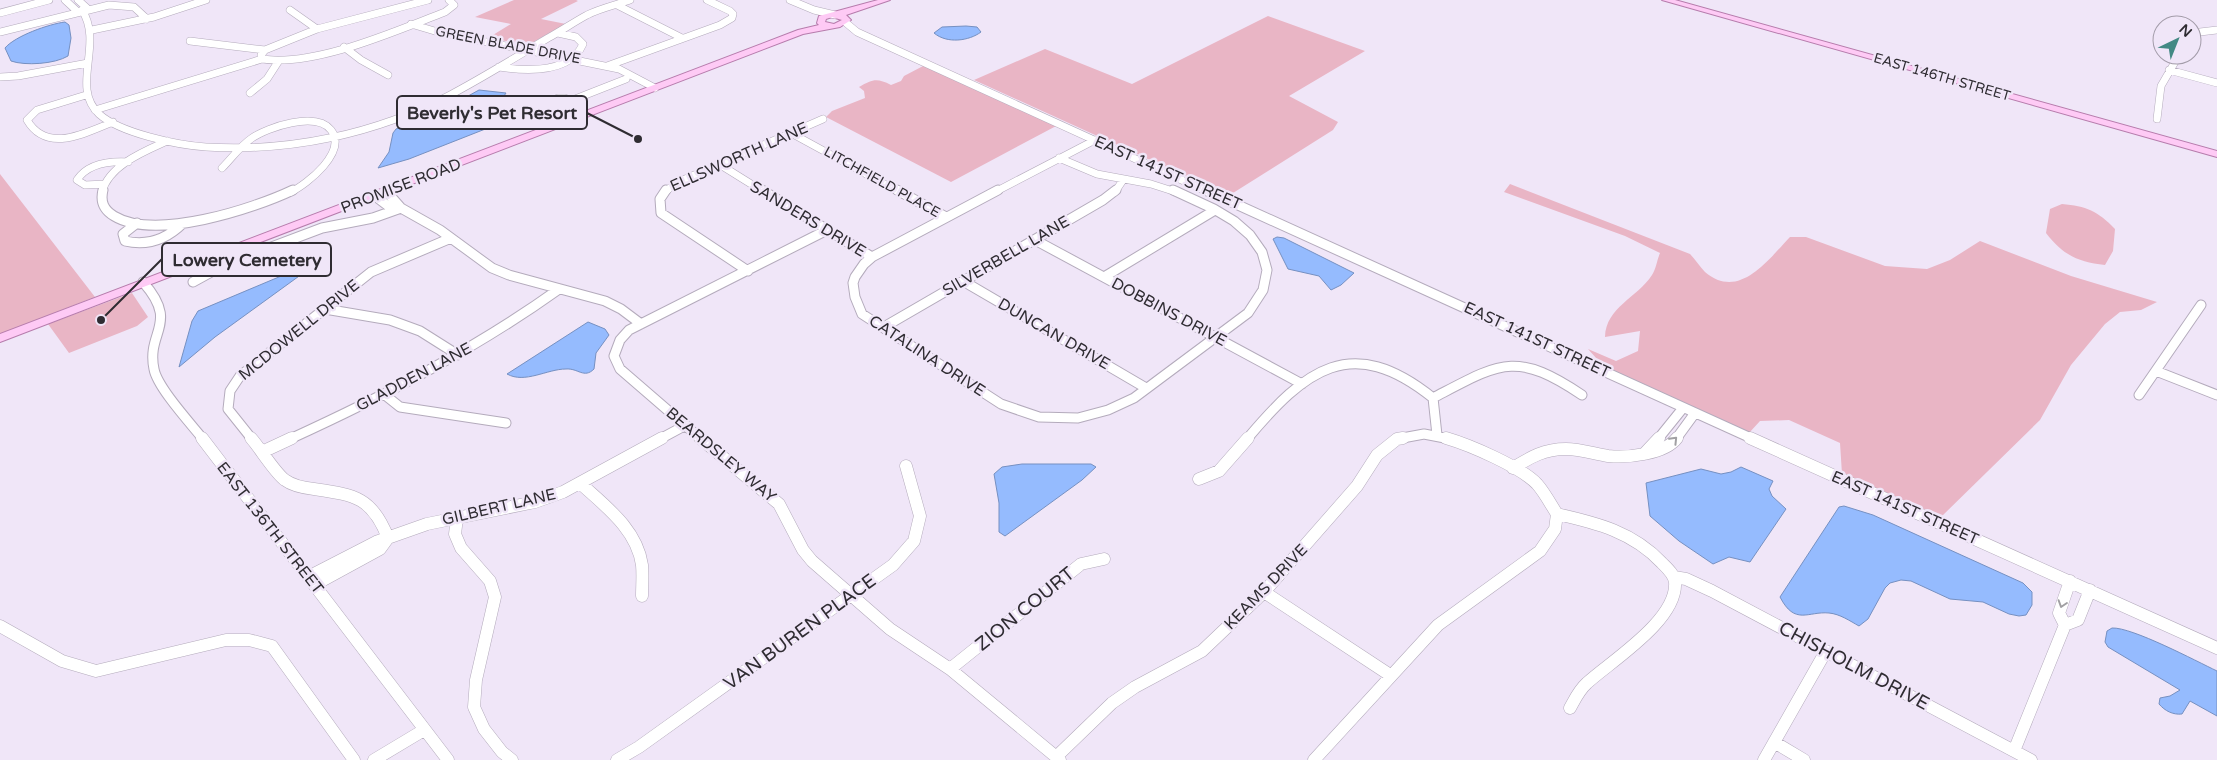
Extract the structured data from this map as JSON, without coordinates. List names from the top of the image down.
{
  "streets": {
    "main road": ["EAST 146TH STREET", "PROMISE ROAD"],
    "street": [
      "GREEN BLADE DRIVE",
      "ELLSWORTH LANE",
      "EAST 141ST STREET",
      "LITCHFIELD PLACE",
      "SANDERS DRIVE",
      "SILVERBELL LANE",
      "DOBBINS DRIVE",
      "MCDOWELL DRIVE",
      "DUNCAN DRIVE",
      "CATALINA DRIVE",
      "GLADDEN LANE",
      "BEARDSLEY WAY",
      "GILBERT LANE",
      "EAST 136TH STREET",
      "KEAMS DRIVE",
      "ZION COURT",
      "VAN BUREN PLACE",
      "CHISHOLM DRIVE"
    ]
  },
  "crossings": [
    ["GREEN BLADE DRIVE", "PROMISE ROAD"],
    ["ELLSWORTH LANE", "LITCHFIELD PLACE"],
    ["ELLSWORTH LANE", "SANDERS DRIVE"],
    ["ELLSWORTH LANE", "BEARDSLEY WAY"],
    ["EAST 141ST STREET", "PROMISE ROAD"],
    ["EAST 141ST STREET", "CATALINA DRIVE"],
    ["LITCHFIELD PLACE", "CATALINA DRIVE"],
    ["PROMISE ROAD", "EAST 136TH STREET"],
    ["SANDERS DRIVE", "CATALINA DRIVE"],
    ["SANDERS DRIVE", "BEARDSLEY WAY"],
    ["SILVERBELL LANE", "DOBBINS DRIVE"],
    ["SILVERBELL LANE", "DUNCAN DRIVE"],
    ["SILVERBELL LANE", "CATALINA DRIVE"],
    ["DOBBINS DRIVE", "CATALINA DRIVE"],
    ["MCDOWELL DRIVE", "GLADDEN LANE"],
    ["MCDOWELL DRIVE", "GILBERT LANE"],
    ["DUNCAN DRIVE", "CATALINA DRIVE"],
    ["BEARDSLEY WAY", "GILBERT LANE"],
    ["BEARDSLEY WAY", "KEAMS DRIVE"],
    ["BEARDSLEY WAY", "ZION COURT"],
    ["BEARDSLEY WAY", "VAN BUREN PLACE"],
    ["GILBERT LANE", "EAST 136TH STREET"]
  ],
  "places": ["Beverly's Pet Resort", "Lowery Cemetery"],
  "north": "top right"
}
